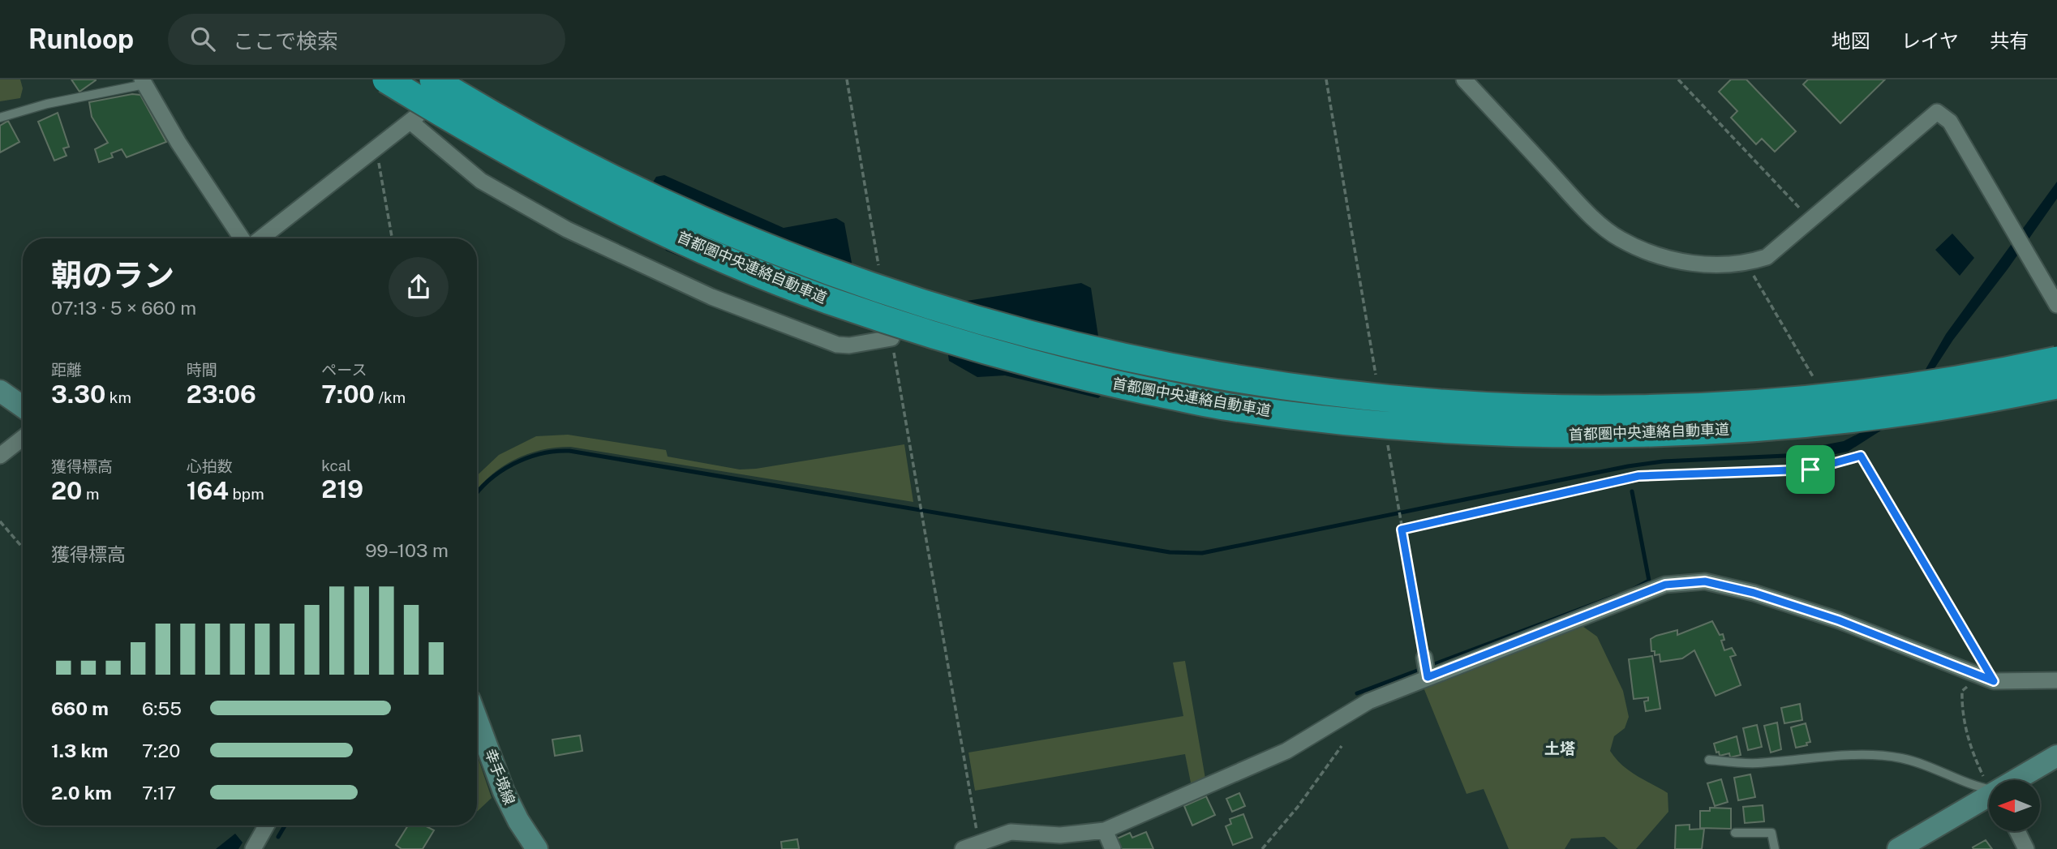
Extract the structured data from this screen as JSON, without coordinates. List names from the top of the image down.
{
  "streets": {
    "highway": ["首都圏中央連絡自動車道"],
    "main road": ["幸手境線"]
  },
  "districts": ["土塔"],
  "north": "left",
  "page": {
    "header": "Runloop",
    "search": "ここで検索",
    "nav": ["地図", "レイヤ", "共有"],
    "heading": ["朝のラン", "07:13 · 5 × 660 m"],
    "stats": [
      ["距離", "3.30 km"],
      ["時間", "23:06"],
      ["ペース", "7:00 /km"],
      ["獲得標高", "20 m"],
      ["心拍数", "164 bpm"],
      ["kcal", "219"]
    ],
    "chart": ["獲得標高", "99–103 m"],
    "list": [
      {
        "name": "660 m",
        "note": "6:55"
      },
      {
        "name": "1.3 km",
        "note": "7:20"
      },
      {
        "name": "2.0 km",
        "note": "7:17"
      }
    ]
  }
}
